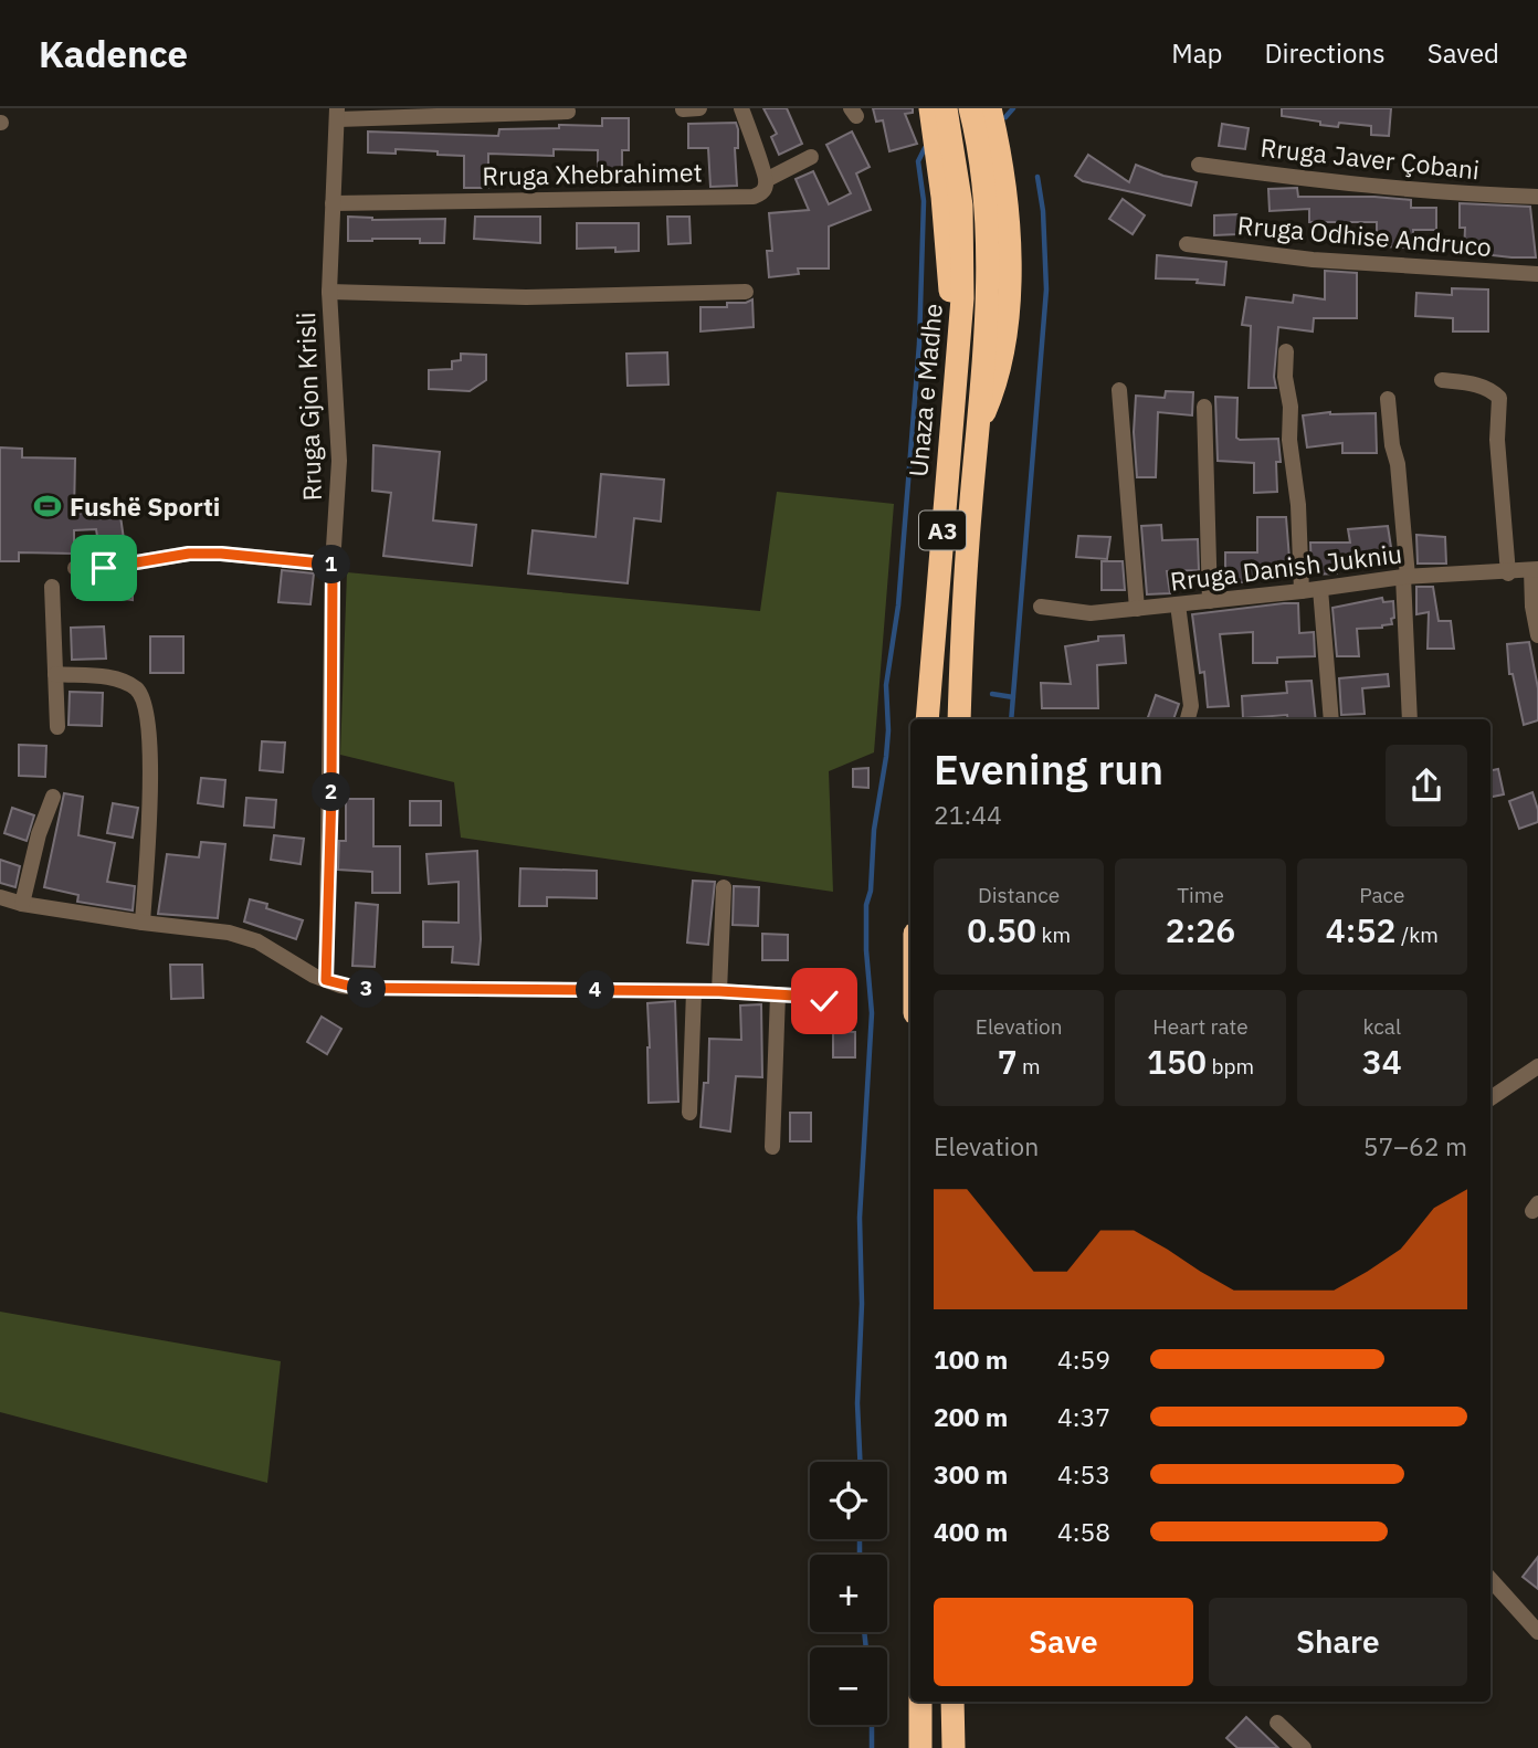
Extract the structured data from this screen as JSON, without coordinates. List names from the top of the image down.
{
  "streets": {
    "highway": ["Unaza e Madhe", "A3"],
    "street": [
      "Rruga Javer Çobani",
      "Rruga Xhebrahimet",
      "Rruga Odhise Andruco",
      "Rruga Gjon Krisli",
      "Rruga Danish Jukniu"
    ]
  },
  "crossings": [
    ["Rruga Xhebrahimet", "Rruga Gjon Krisli"]
  ],
  "places": {
    "sports": ["Fushë Sporti"]
  },
  "page": {
    "header": "Kadence",
    "nav": ["Map", "Directions", "Saved"],
    "pins": [
      "1",
      "2",
      "3",
      "4"
    ],
    "heading": ["Evening run", "21:44"],
    "stats": [
      ["Distance", "0.50 km"],
      ["Time", "2:26"],
      ["Pace", "4:52 /km"],
      ["Elevation", "7 m"],
      ["Heart rate", "150 bpm"],
      ["kcal", "34"]
    ],
    "chart": ["Elevation", "57–62 m"],
    "list": [
      {
        "name": "100 m",
        "note": "4:59"
      },
      {
        "name": "200 m",
        "note": "4:37"
      },
      {
        "name": "300 m",
        "note": "4:53"
      },
      {
        "name": "400 m",
        "note": "4:58"
      }
    ],
    "map_buttons": ["+", "−"],
    "buttons": ["Save", "Share"]
  }
}
